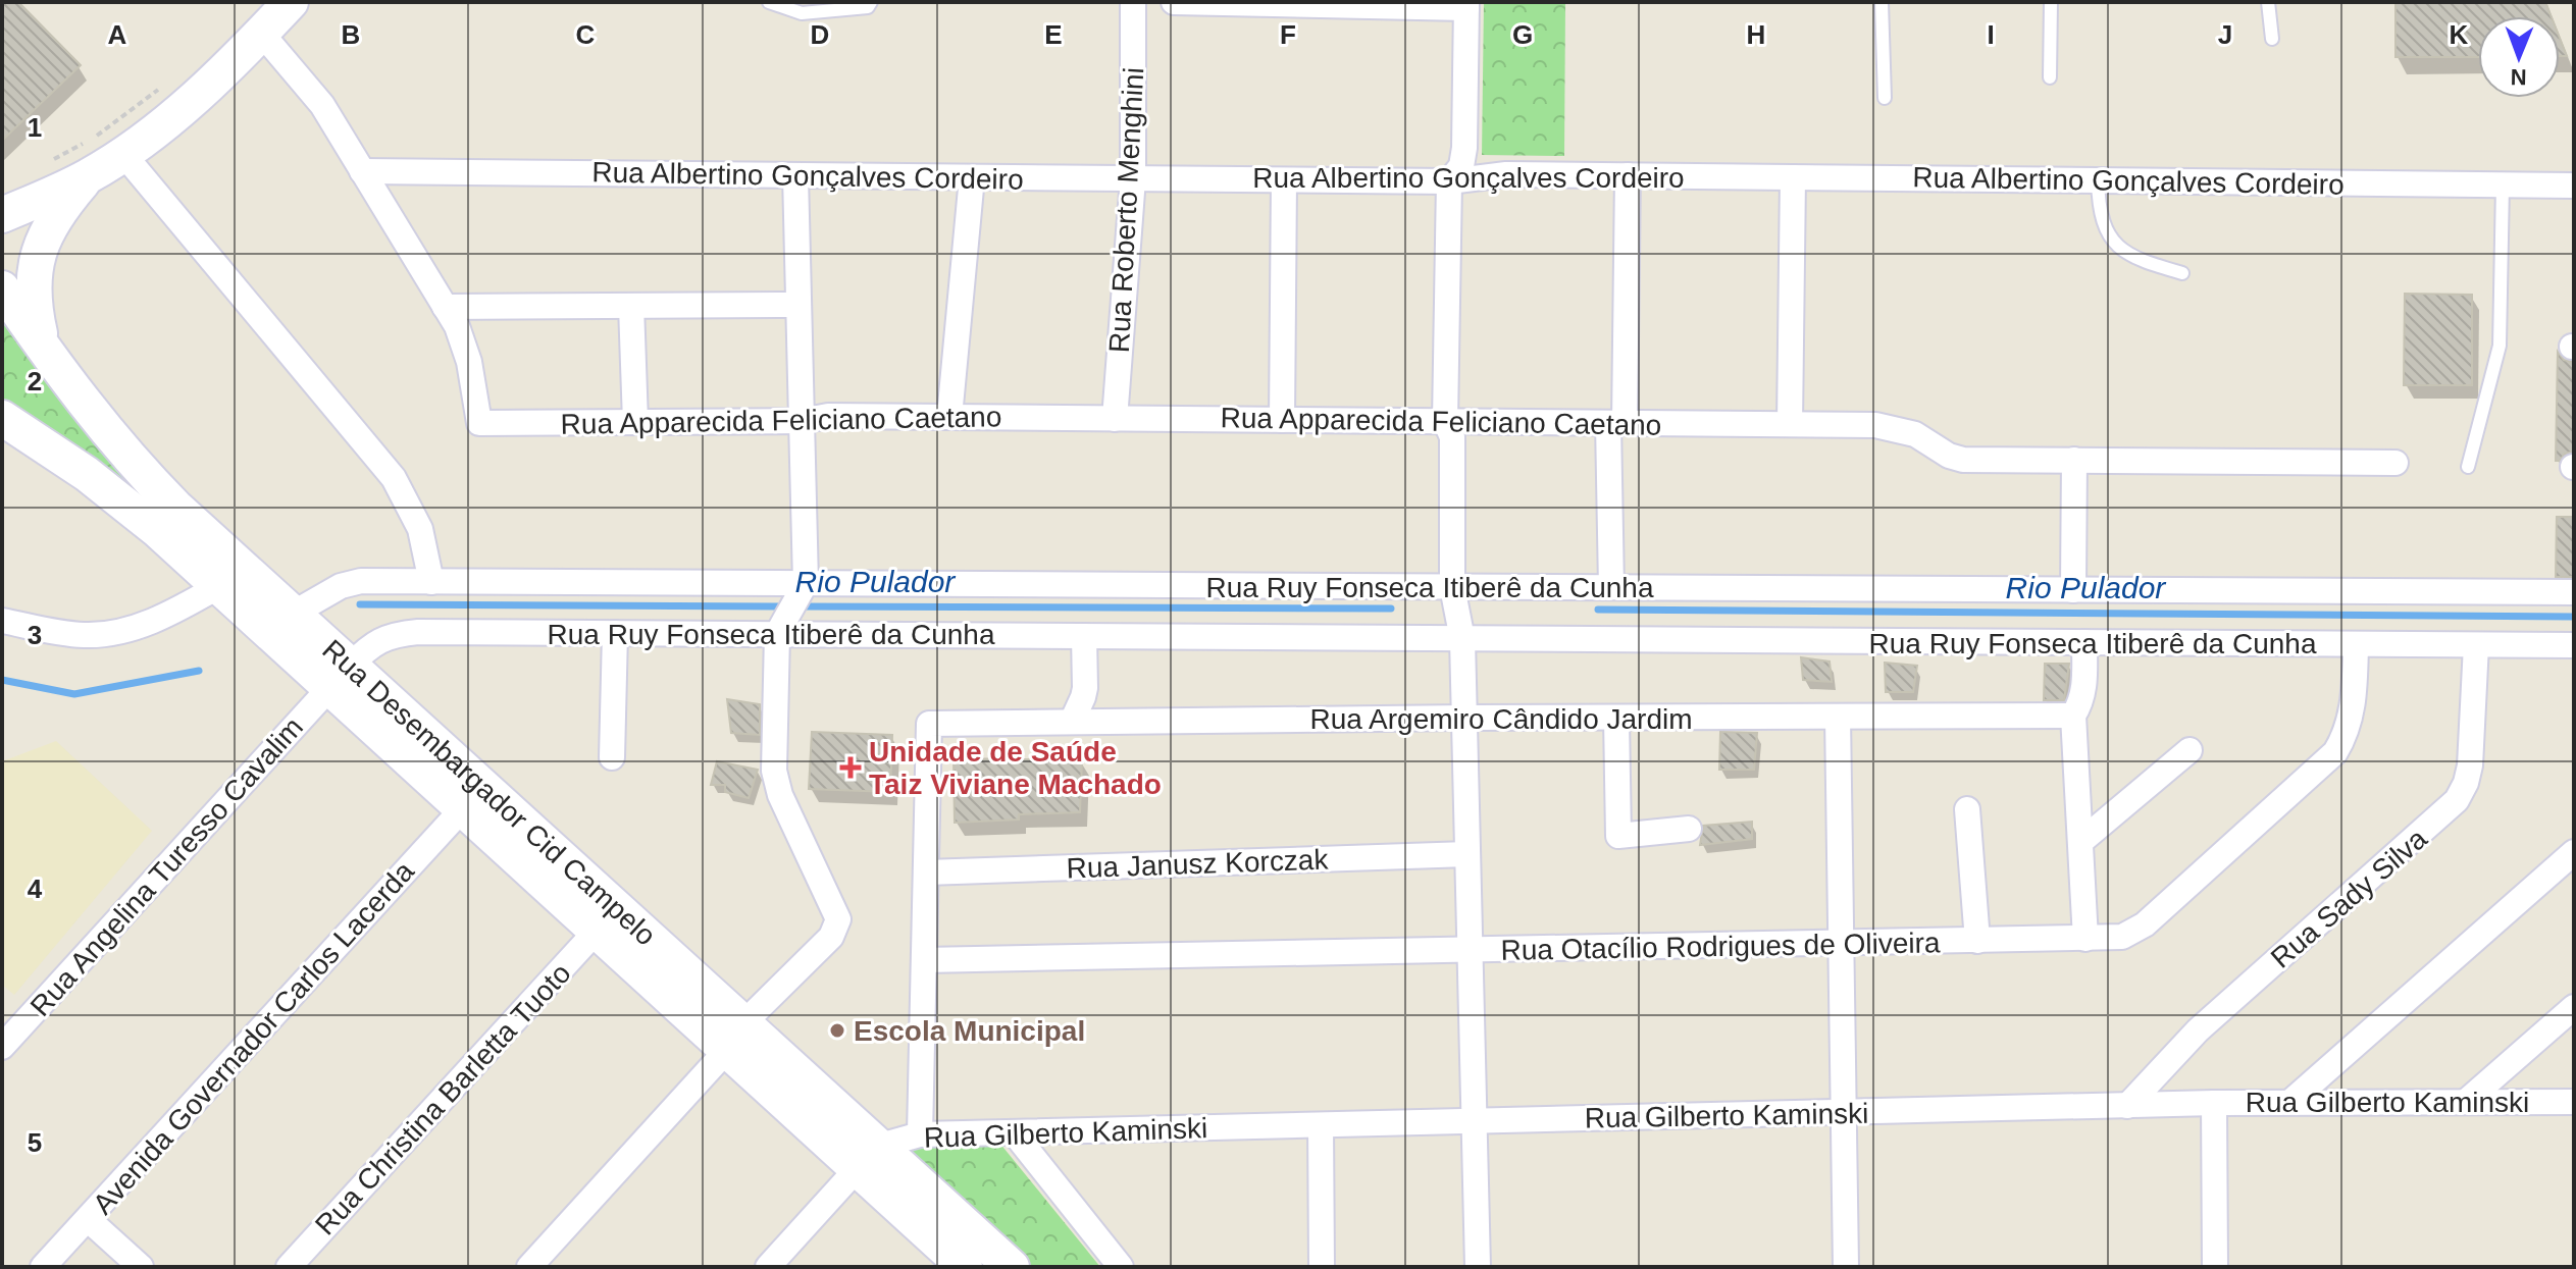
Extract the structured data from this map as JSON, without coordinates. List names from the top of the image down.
{
  "streets": {
    "main road": ["Rua Desembargador Cid Campelo"],
    "street": [
      "Rua Albertino Gonçalves Cordeiro",
      "Rua Roberto Menghini",
      "Rua Apparecida Feliciano Caetano",
      "Rua Ruy Fonseca Itiberê da Cunha",
      "Rua Argemiro Cândido Jardim",
      "Rua Janusz Korczak",
      "Rua Angelina Turesso Cavalim",
      "Rua Sady Silva",
      "Rua Otacílio Rodrigues de Oliveira",
      "Avenida Governador Carlos Lacerda",
      "Rua Christina Barletta Tuoto",
      "Rua Gilberto Kaminski"
    ]
  },
  "crossings": [
    ["Rua Albertino Gonçalves Cordeiro", "Rua Roberto Menghini"],
    ["Rua Roberto Menghini", "Rua Apparecida Feliciano Caetano"],
    ["Rua Ruy Fonseca Itiberê da Cunha", "Rua Desembargador Cid Campelo"],
    ["Rua Ruy Fonseca Itiberê da Cunha", "Rua Angelina Turesso Cavalim"],
    ["Rua Ruy Fonseca Itiberê da Cunha", "Rua Sady Silva"],
    ["Rua Ruy Fonseca Itiberê da Cunha", "Rua Otacílio Rodrigues de Oliveira"],
    ["Rua Argemiro Cândido Jardim", "Rua Janusz Korczak"],
    ["Rua Desembargador Cid Campelo", "Rua Angelina Turesso Cavalim"],
    ["Rua Desembargador Cid Campelo", "Avenida Governador Carlos Lacerda"],
    ["Rua Desembargador Cid Campelo", "Rua Christina Barletta Tuoto"],
    ["Rua Desembargador Cid Campelo", "Rua Gilberto Kaminski"],
    ["Rua Sady Silva", "Rua Gilberto Kaminski"]
  ],
  "water": ["Rio Pulador"],
  "places": {
    "health": ["Unidade de Saúde Taiz Viviane Machado"],
    "other": ["Escola Municipal"]
  },
  "north": "bottom",
  "grid": {
    "columns": [
      "A",
      "B",
      "C",
      "D",
      "E",
      "F",
      "G",
      "H",
      "I",
      "J",
      "K"
    ],
    "rows": [
      "1",
      "2",
      "3",
      "4",
      "5"
    ]
  }
}
